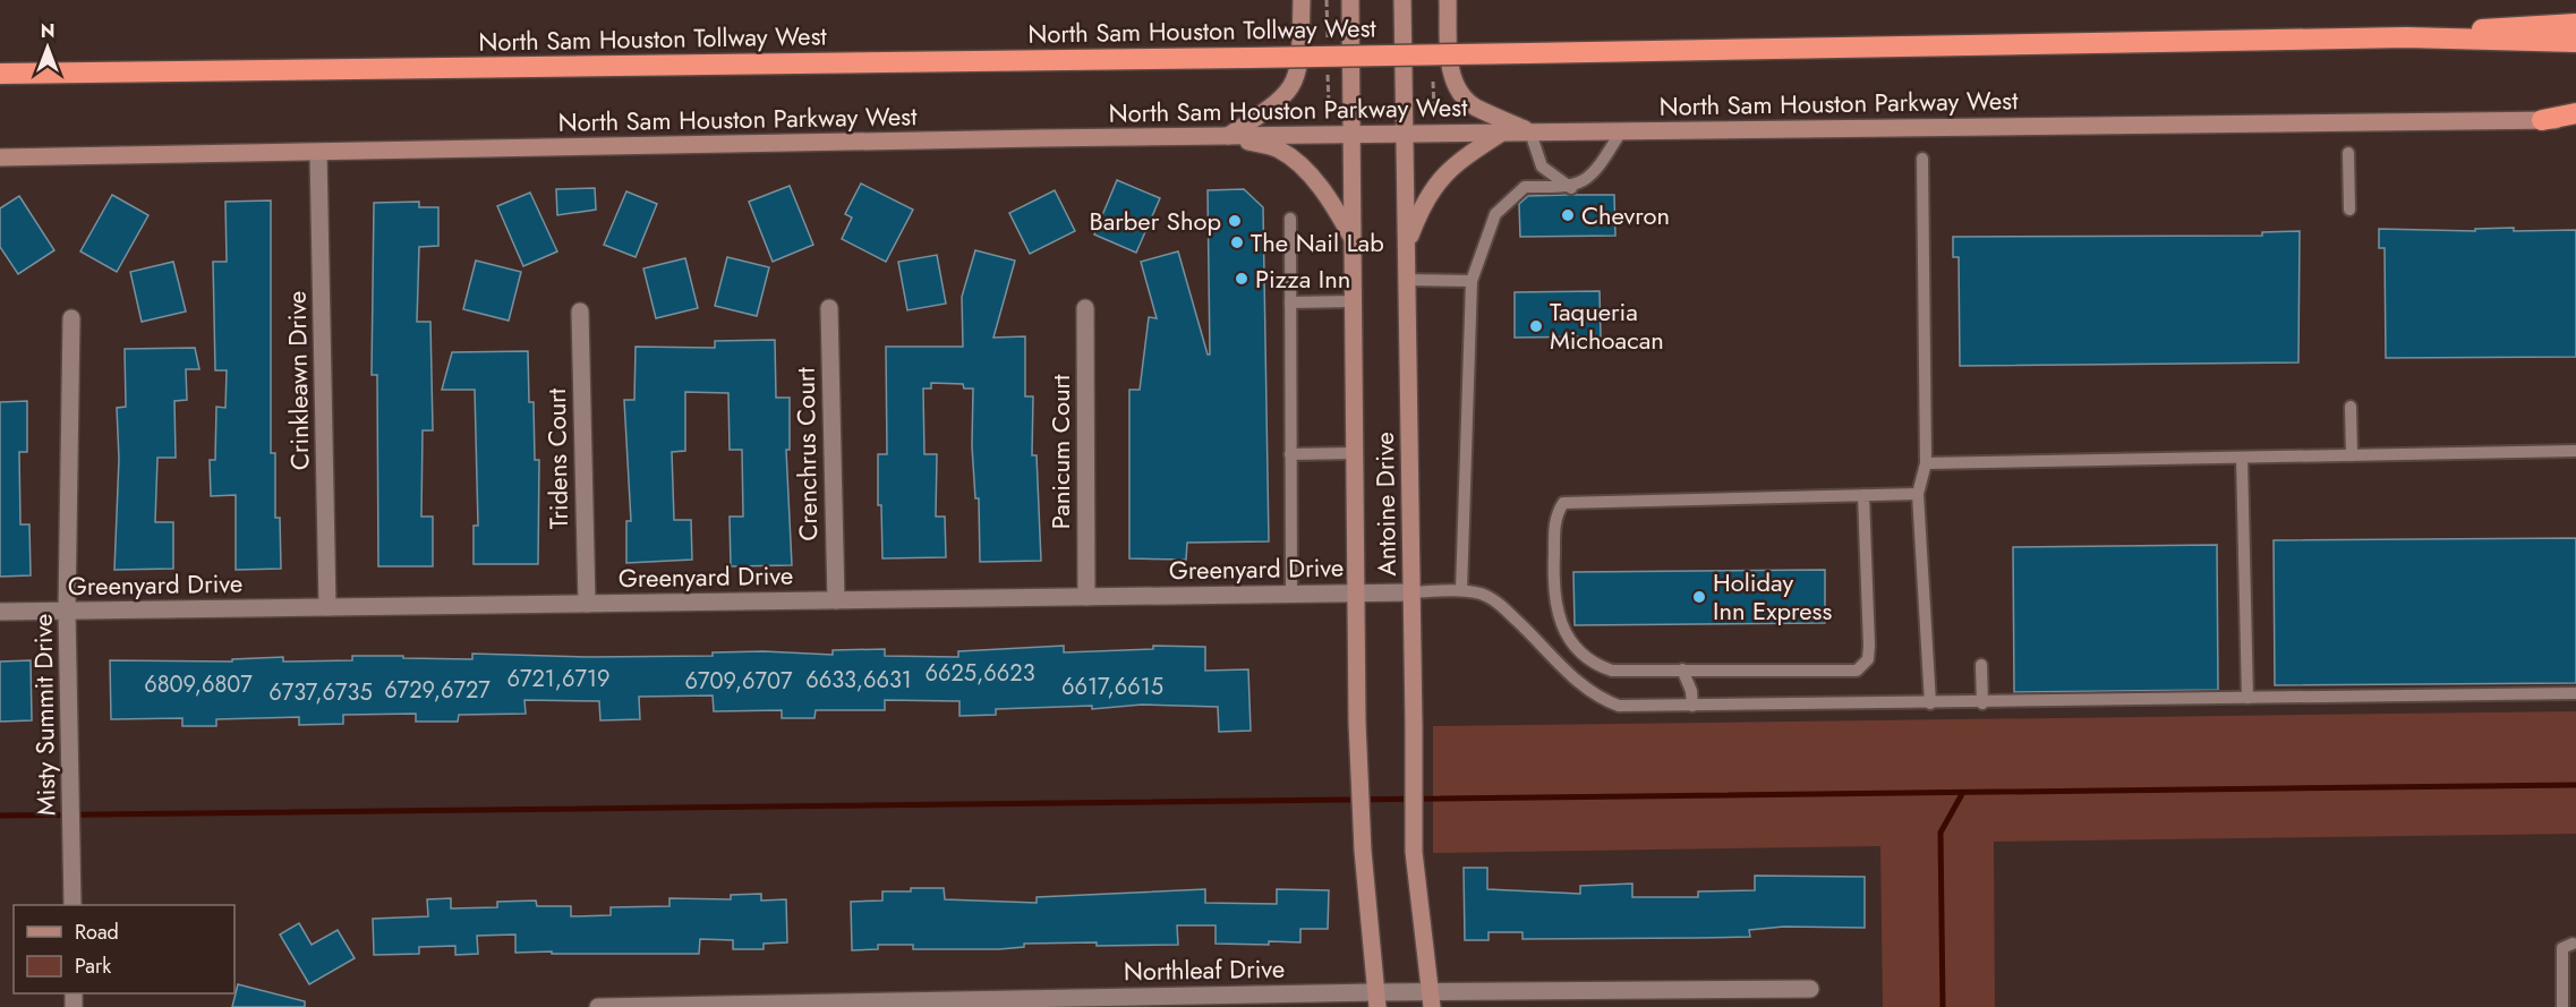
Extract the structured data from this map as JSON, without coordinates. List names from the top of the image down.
{
  "streets": {
    "highway": ["North Sam Houston Tollway West"],
    "main road": ["North Sam Houston Parkway West", "Antoine Drive"],
    "street": [
      "Crinkleawn Drive",
      "Panicum Court",
      "Crenchrus Court",
      "Tridens Court",
      "Greenyard Drive",
      "Misty Summit Drive",
      "Northleaf Drive"
    ]
  },
  "crossings": [
    ["North Sam Houston Parkway West", "Crinkleawn Drive"],
    ["North Sam Houston Parkway West", "Antoine Drive"],
    ["Crinkleawn Drive", "Greenyard Drive"],
    ["Panicum Court", "Greenyard Drive"],
    ["Crenchrus Court", "Greenyard Drive"],
    ["Tridens Court", "Greenyard Drive"],
    ["Antoine Drive", "Greenyard Drive"],
    ["Antoine Drive", "Northleaf Drive"],
    ["Greenyard Drive", "Misty Summit Drive"]
  ],
  "places": [
    "Chevron",
    "Barber Shop",
    "The Nail Lab",
    "Pizza Inn",
    "Taqueria Michoacan",
    "Holiday Inn Express"
  ],
  "house_numbers": [
    "6625,6623",
    "6721,6719",
    "6633,6631",
    "6709,6707",
    "6809,6807",
    "6617,6615",
    "6729,6727",
    "6737,6735"
  ],
  "legend": ["Road", "Park"],
  "north": "top"
}
